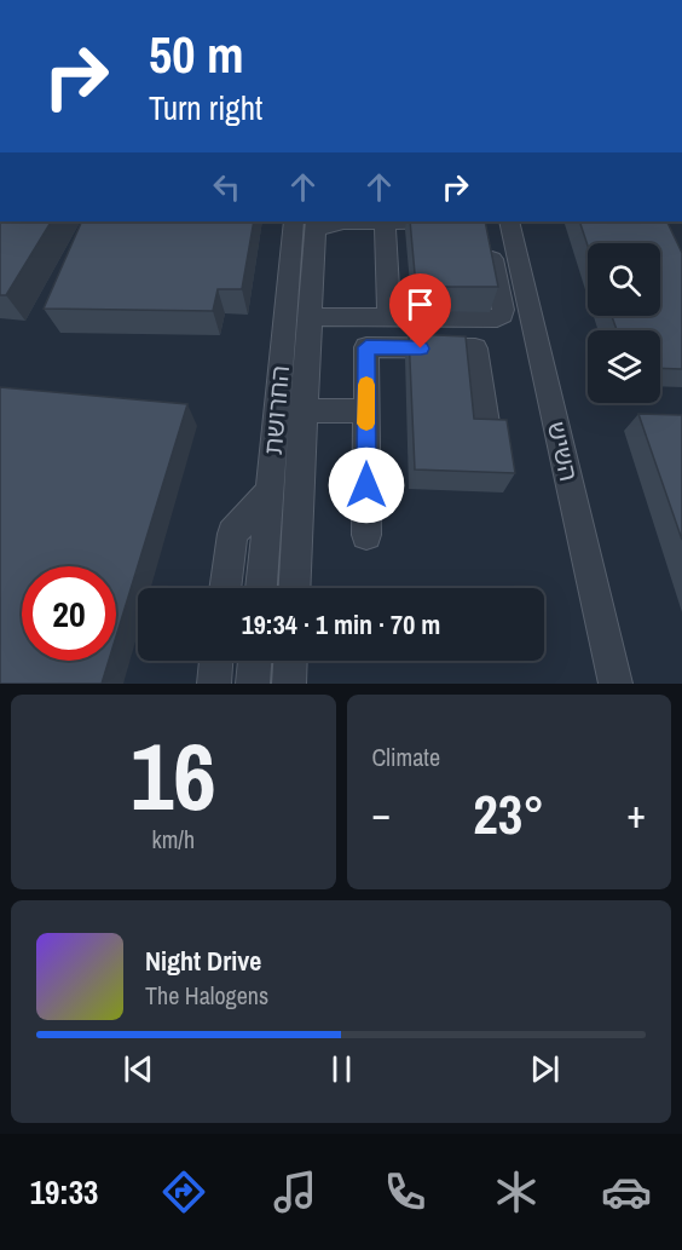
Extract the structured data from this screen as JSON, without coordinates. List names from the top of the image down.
{
  "streets": {
    "street": ["החרושת", "השיש"]
  },
  "page": {
    "turn": ["50 m", "Turn right"],
    "limit": "20",
    "trip": "19:34 · 1 min · 70 m",
    "tile": [
      ["16", "km/h"],
      "Climate"
    ],
    "heat": ["−", "23°", "+"],
    "song": ["Night Drive", "The Halogens"],
    "tabs": "19:33"
  }
}
